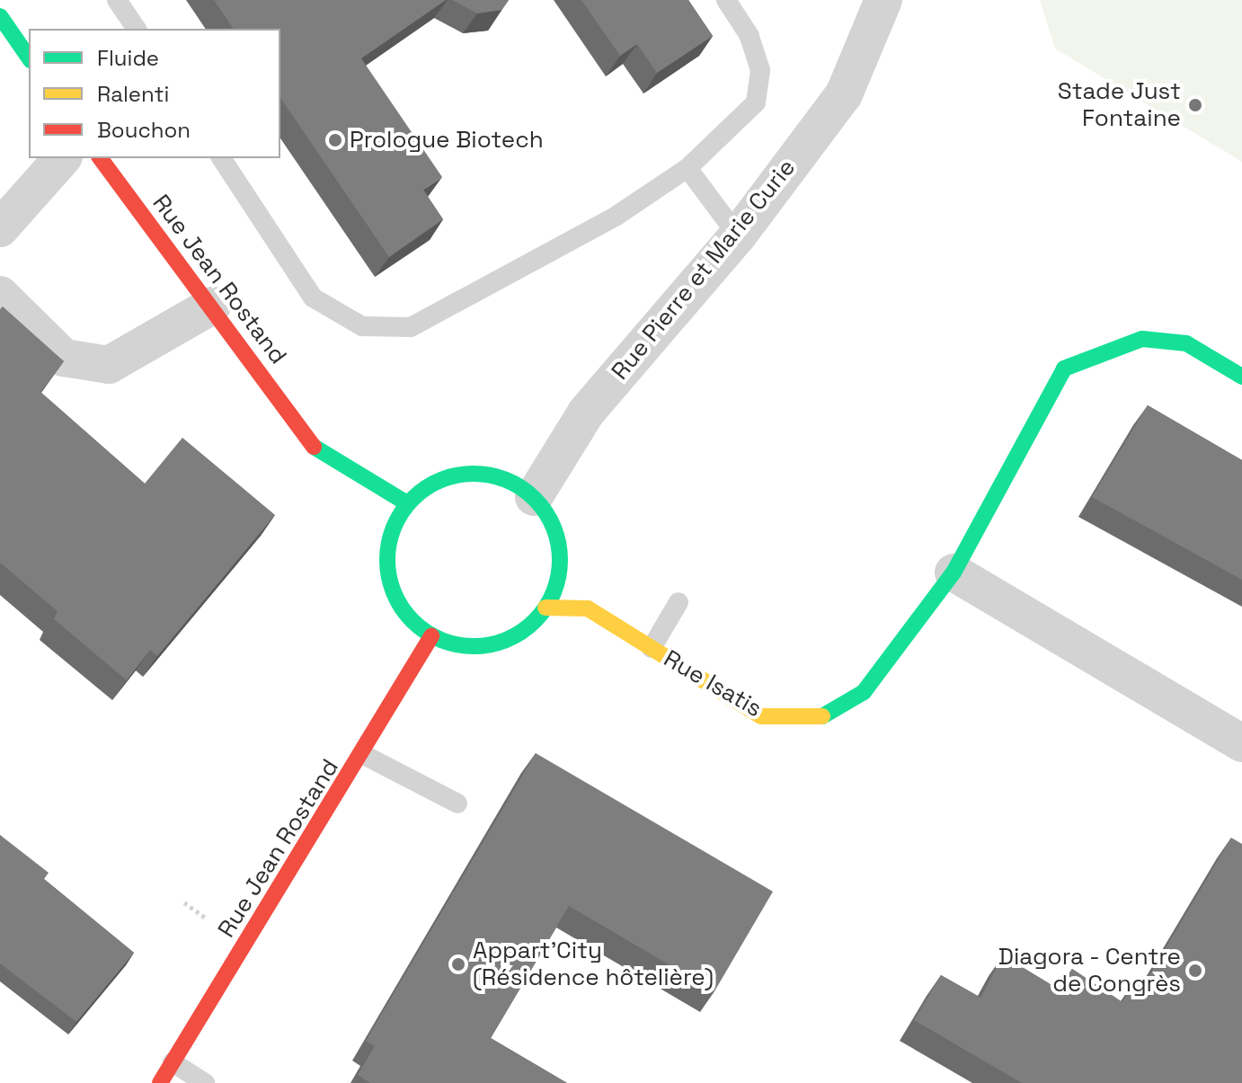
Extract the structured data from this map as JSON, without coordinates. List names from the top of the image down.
{
  "streets": {
    "street": ["Rue Pierre et Marie Curie", "Rue Jean Rostand", "Rue Isatis"]
  },
  "crossings": [
    ["Rue Pierre et Marie Curie", "Rue Jean Rostand"],
    ["Rue Pierre et Marie Curie", "Rue Isatis"],
    ["Rue Jean Rostand", "Rue Isatis"]
  ],
  "places": [
    "Stade Just Fontaine",
    "Prologue Biotech",
    "Appart'City (Résidence hôtelière)",
    "Diagora - Centre de Congrès"
  ],
  "legend": ["Fluide", "Ralenti", "Bouchon"]
}
